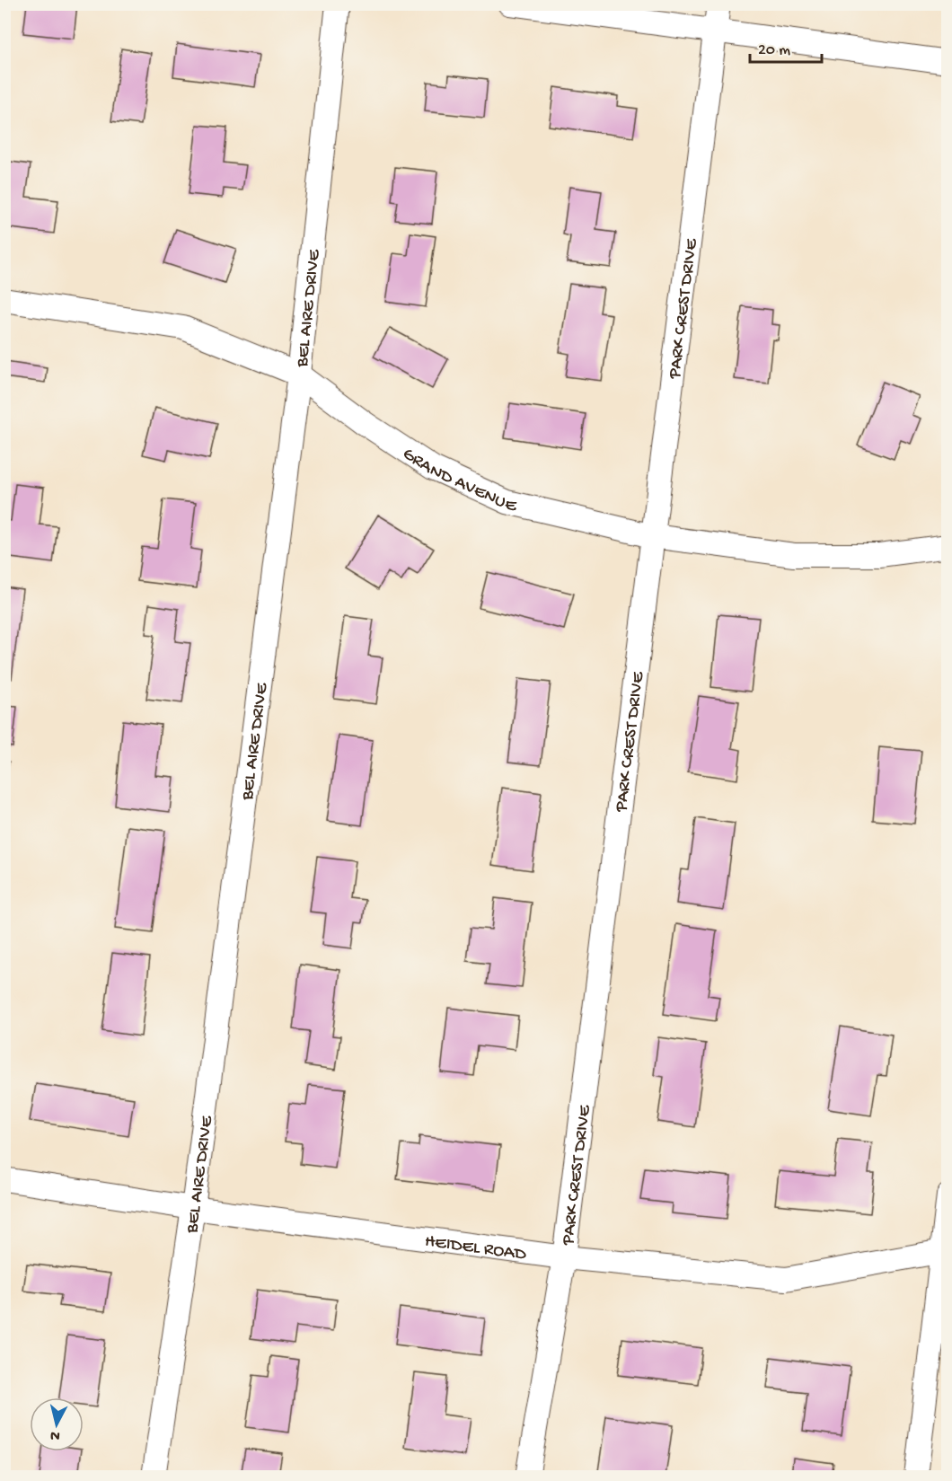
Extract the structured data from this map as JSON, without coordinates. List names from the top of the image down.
{
  "streets": {
    "street": [
      "BEL AIRE DRIVE",
      "PARK CREST DRIVE",
      "GRAND AVENUE",
      "HEIDEL ROAD"
    ]
  },
  "crossings": [
    ["BEL AIRE DRIVE", "GRAND AVENUE"],
    ["BEL AIRE DRIVE", "HEIDEL ROAD"],
    ["PARK CREST DRIVE", "GRAND AVENUE"],
    ["PARK CREST DRIVE", "HEIDEL ROAD"]
  ],
  "scale_bar": "20 m",
  "north": "bottom"
}
